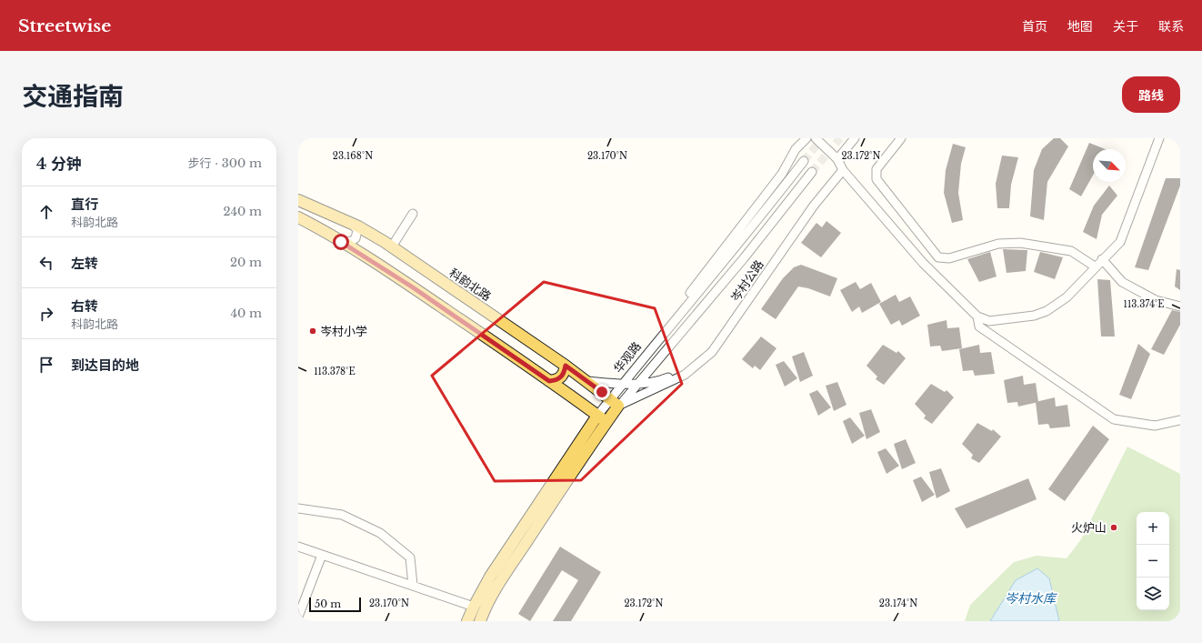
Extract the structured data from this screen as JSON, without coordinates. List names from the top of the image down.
{
  "streets": {
    "main road": ["科韵北路", "华观路"],
    "street": ["岑村公路"]
  },
  "crossings": [
    ["岑村公路", "科韵北路"],
    ["岑村公路", "华观路"],
    ["科韵北路", "华观路"]
  ],
  "water": ["岑村水库"],
  "places": ["岑村小学", "火炉山"],
  "scale_bar": "50 m",
  "north": "bottom right",
  "page": {
    "header": "Streetwise",
    "nav": [
      "首页",
      "地图",
      "关于",
      "联系"
    ],
    "title": "交通指南",
    "buttons": "路线",
    "heading": ["4 分钟", "步行 · 300 m"],
    "list": [
      ["直行", "科韵北路", "240 m"],
      ["左转", "20 m"],
      ["右转", "科韵北路", "40 m"],
      "到达目的地"
    ],
    "map_buttons": ["+", "−"],
    "scale": "50 m"
  },
  "coordinates": [
    "23.168°N",
    "23.170°N",
    "23.172°N",
    "113.374°E",
    "113.378°E",
    "23.174°N"
  ]
}
